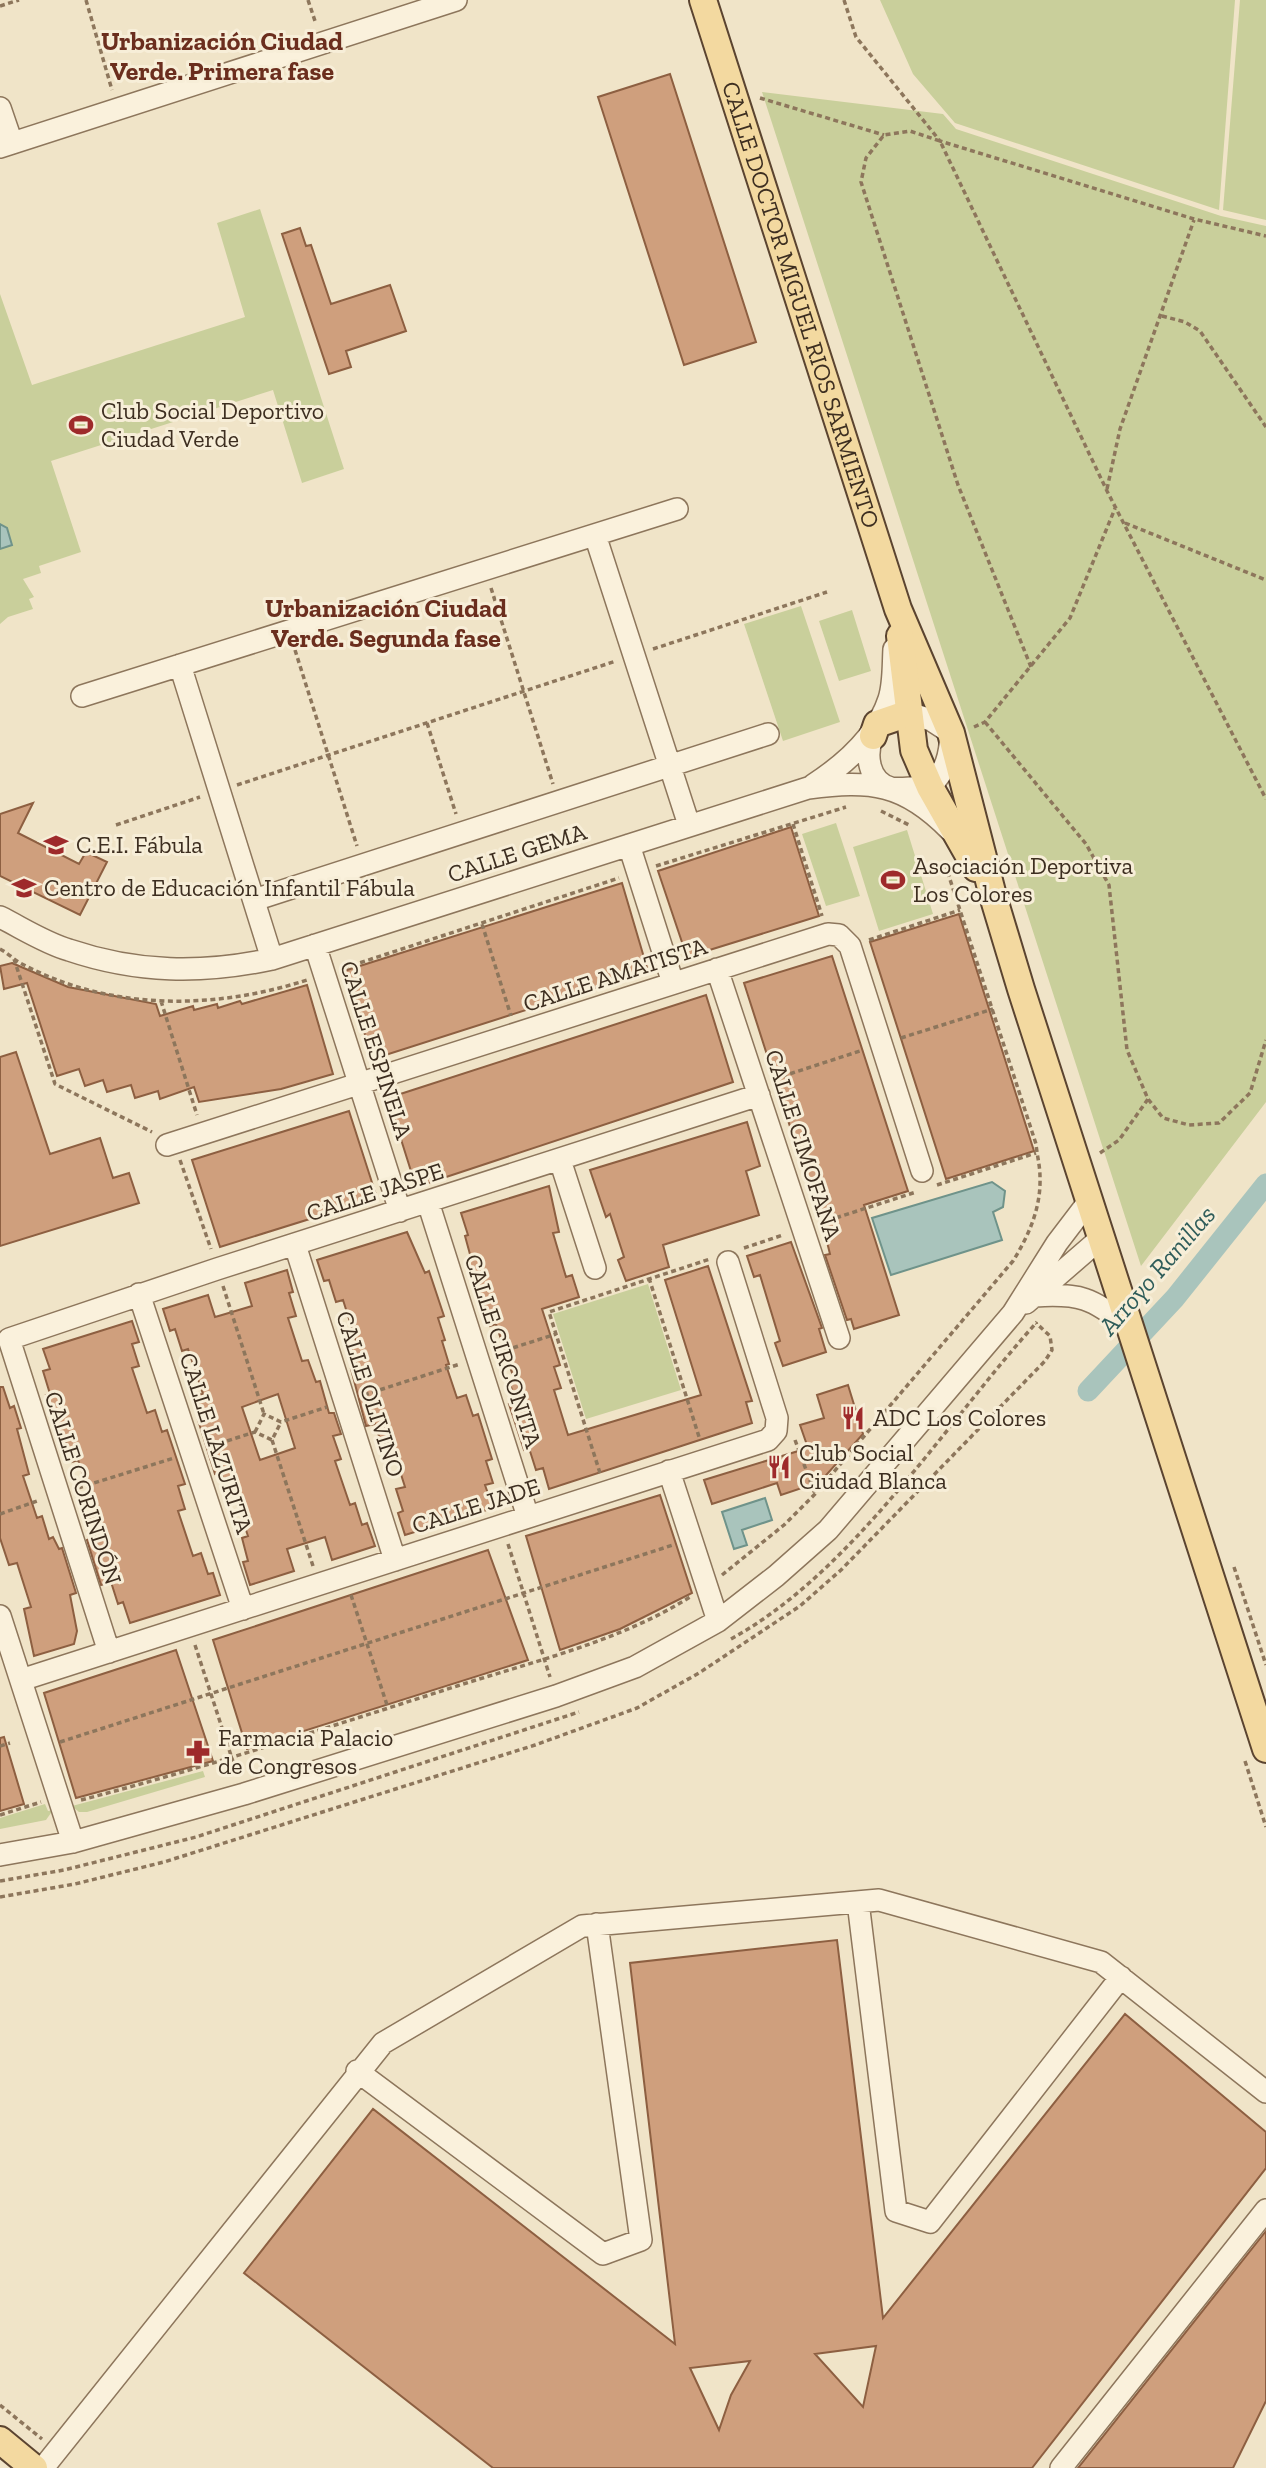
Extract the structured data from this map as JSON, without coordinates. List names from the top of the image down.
{
  "streets": {
    "main road": ["CALLE DOCTOR MIGUEL RIOS SARMIENTO"],
    "street": [
      "CALLE GEMA",
      "CALLE AMATISTA",
      "CALLE ESPINELA",
      "CALLE CIMOFANA",
      "CALLE JASPE",
      "CALLE CIRCONITA",
      "CALLE OLIVINO",
      "CALLE LAZURITA",
      "CALLE CORINDÓN",
      "CALLE JADE"
    ]
  },
  "crossings": [
    ["CALLE DOCTOR MIGUEL RIOS SARMIENTO", "CALLE GEMA"],
    ["CALLE GEMA", "CALLE ESPINELA"],
    ["CALLE AMATISTA", "CALLE ESPINELA"],
    ["CALLE AMATISTA", "CALLE CIMOFANA"],
    ["CALLE ESPINELA", "CALLE JASPE"],
    ["CALLE CIMOFANA", "CALLE JASPE"],
    ["CALLE JASPE", "CALLE CIRCONITA"],
    ["CALLE JASPE", "CALLE OLIVINO"],
    ["CALLE JASPE", "CALLE LAZURITA"],
    ["CALLE JASPE", "CALLE CORINDÓN"],
    ["CALLE CIRCONITA", "CALLE JADE"],
    ["CALLE OLIVINO", "CALLE JADE"],
    ["CALLE LAZURITA", "CALLE JADE"],
    ["CALLE CORINDÓN", "CALLE JADE"]
  ],
  "districts": ["Urbanización Ciudad Verde. Primera fase", "Urbanización Ciudad Verde. Segunda fase"],
  "water": ["Arroyo Ranillas"],
  "places": {
    "sports": ["Club Social Deportivo Ciudad Verde", "Asociación Deportiva Los Colores"],
    "school or university": ["C.E.I. Fábula", "Centro de Educación Infantil Fábula"],
    "restaurant": ["ADC Los Colores", "Club Social Ciudad Blanca"],
    "pharmacy": ["Farmacia Palacio de Congresos"]
  }
}
